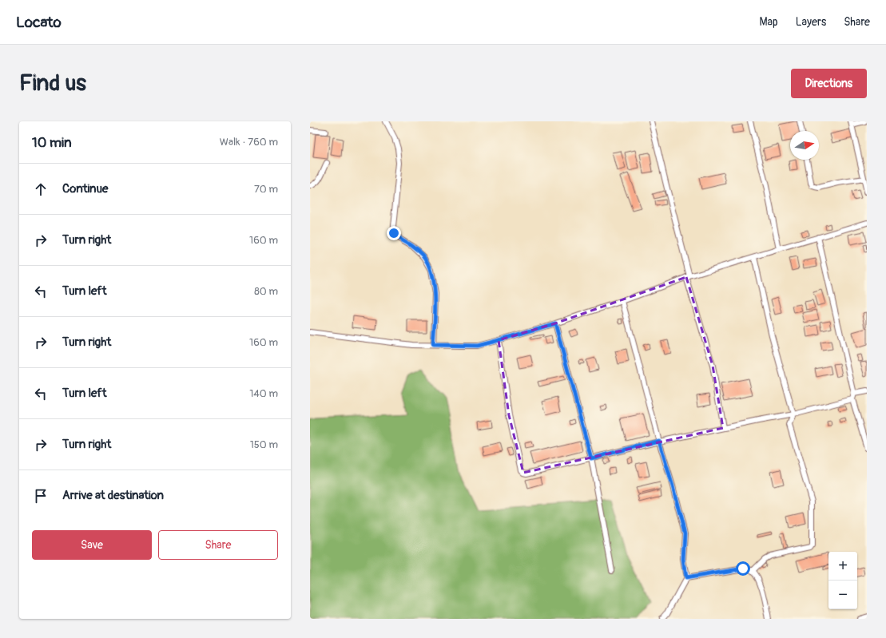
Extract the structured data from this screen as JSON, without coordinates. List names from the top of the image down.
{
  "north": "right",
  "page": {
    "header": "Locato",
    "nav": ["Map", "Layers", "Share"],
    "buttons": [
      "Directions",
      ["Save", "Share"]
    ],
    "title": "Find us",
    "heading": ["10 min", "Walk · 760 m"],
    "list": [
      ["Continue", "70 m"],
      ["Turn right", "160 m"],
      ["Turn left", "80 m"],
      ["Turn right", "160 m"],
      ["Turn left", "140 m"],
      ["Turn right", "150 m"],
      "Arrive at destination"
    ],
    "map_buttons": ["+", "−"]
  }
}
